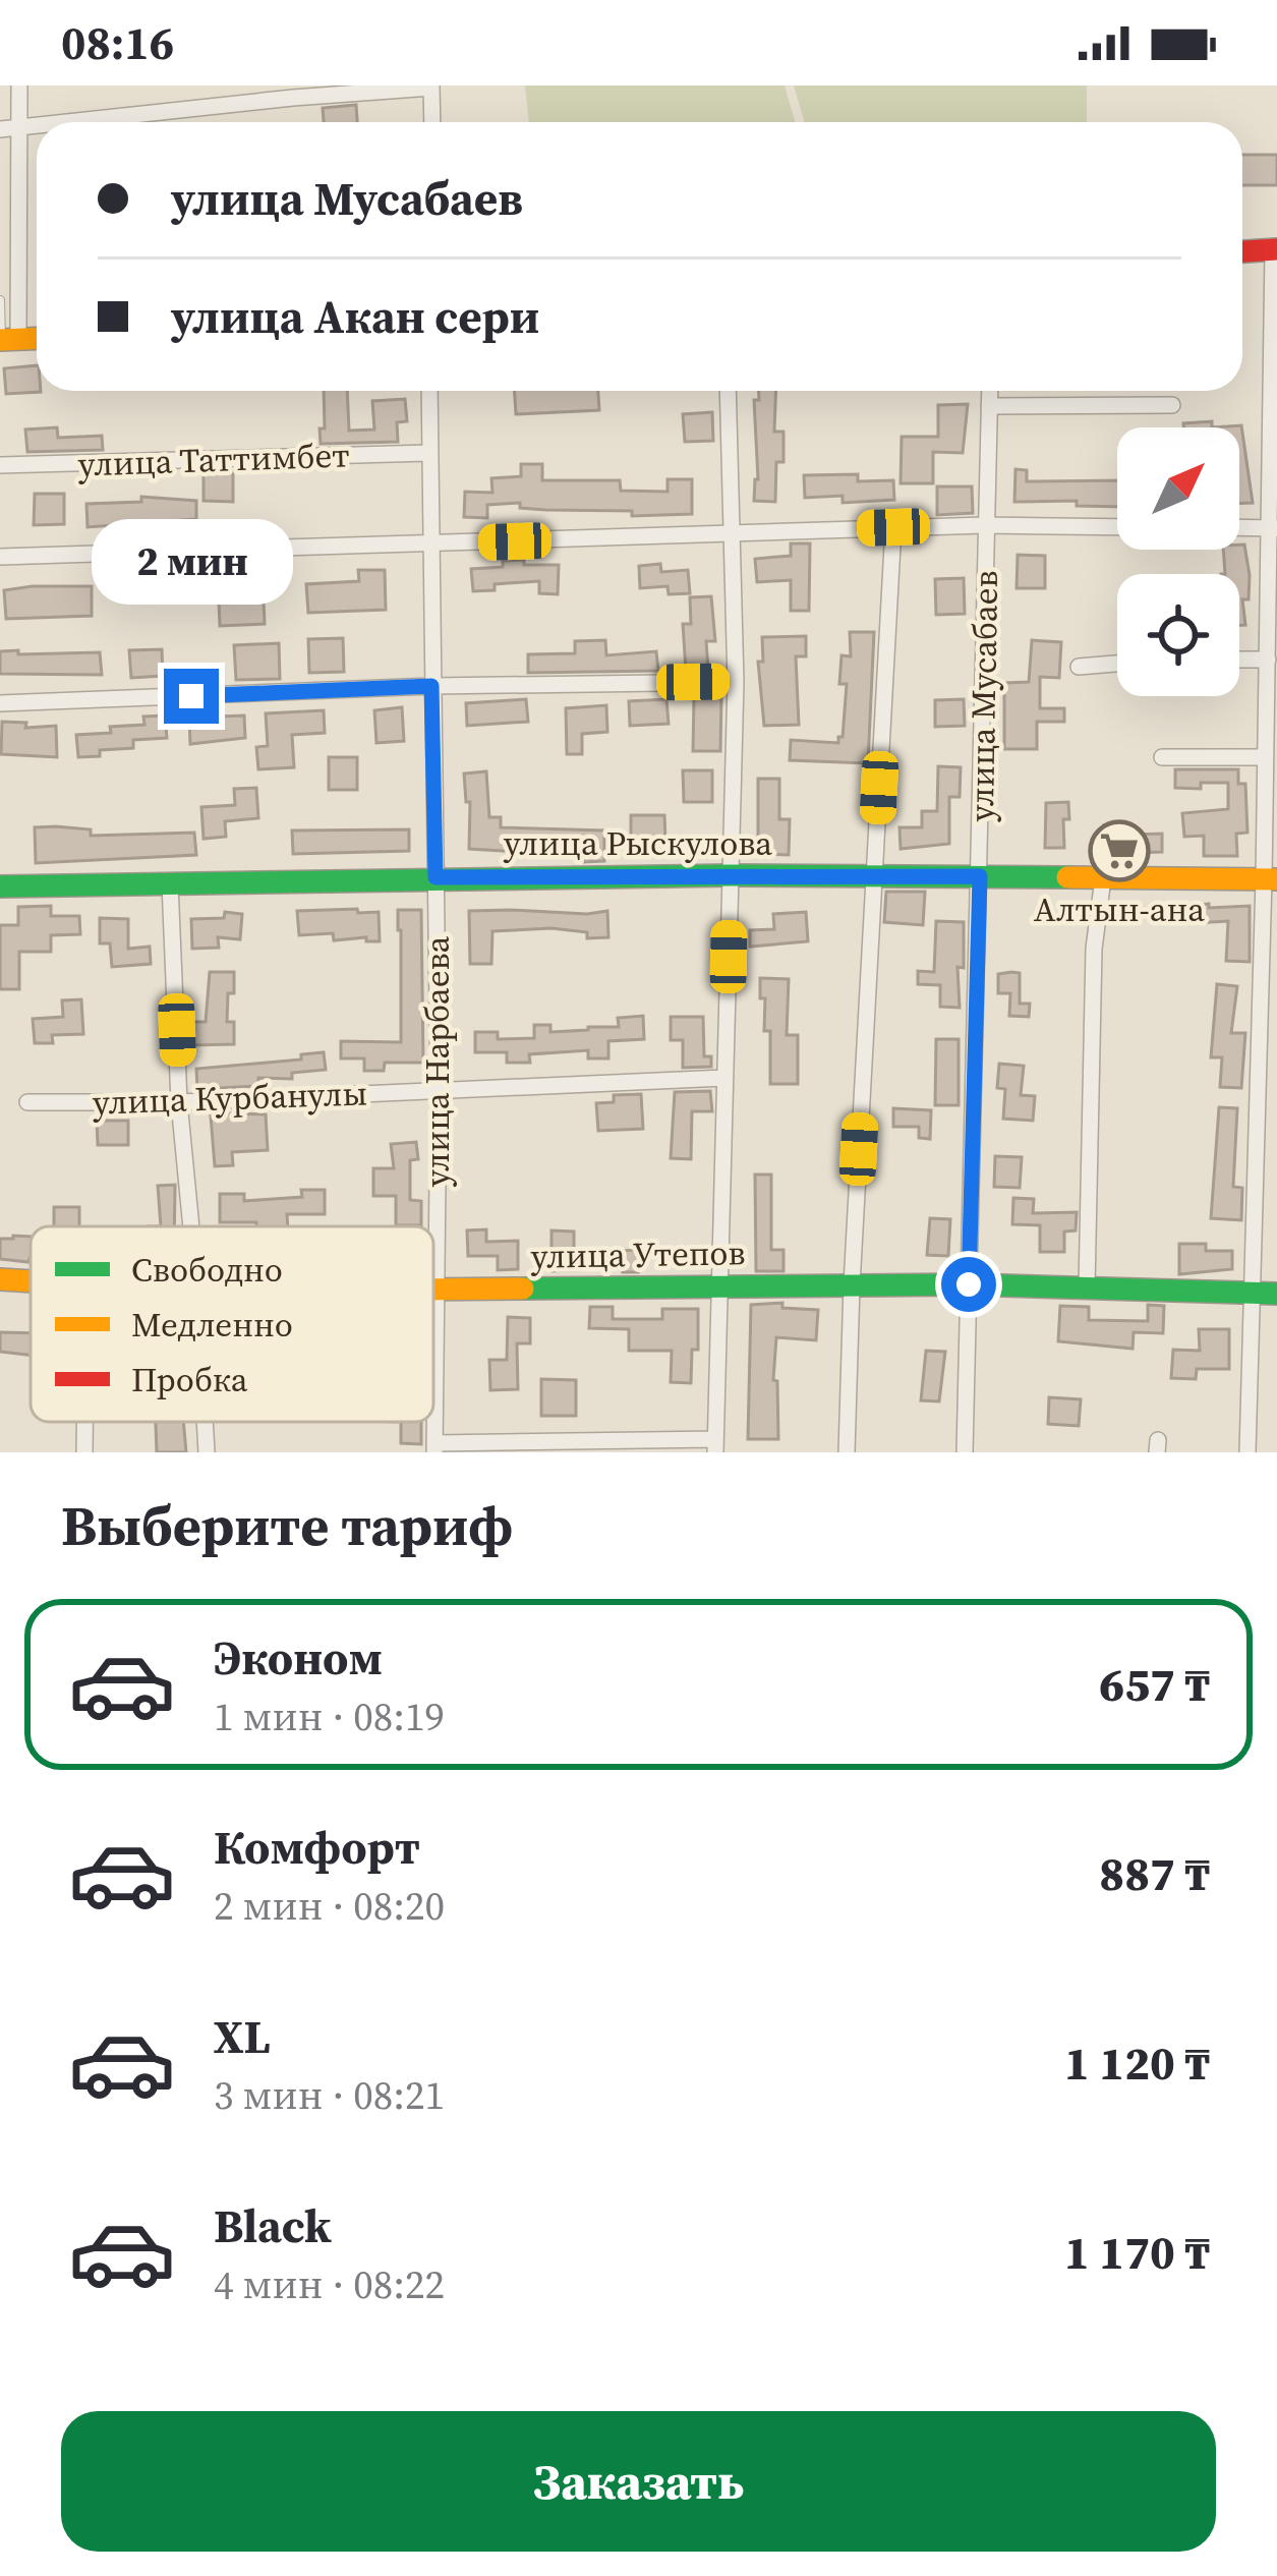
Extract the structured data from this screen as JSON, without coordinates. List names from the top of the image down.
{
  "streets": {
    "street": [
      "улица Таттимбет",
      "улица Мусабаев",
      "улица Рыскулова",
      "улица Нарбаева",
      "улица Курбанулы",
      "улица Утепов"
    ]
  },
  "crossings": [
    ["улица Таттимбет", "улица Нарбаева"],
    ["улица Мусабаев", "улица Рыскулова"],
    ["улица Мусабаев", "улица Утепов"],
    ["улица Рыскулова", "улица Нарбаева"],
    ["улица Нарбаева", "улица Курбанулы"],
    ["улица Нарбаева", "улица Утепов"]
  ],
  "places": {
    "supermarket": ["Алтын-ана"]
  },
  "legend": ["Свободно", "Медленно", "Пробка"],
  "north": "top right",
  "page": {
    "status": "08:16",
    "banner": ["улица Мусабаев", "улица Акан сери"],
    "bubble": "2 мин",
    "heading": "Выберите тариф",
    "list": [
      {
        "name": "Эконом",
        "note": "1 мин · 08:19",
        "value": "657 ₸"
      },
      {
        "name": "Комфорт",
        "note": "2 мин · 08:20",
        "value": "887 ₸"
      },
      {
        "name": "XL",
        "note": "3 мин · 08:21",
        "value": "1 120 ₸"
      },
      {
        "name": "Black",
        "note": "4 мин · 08:22",
        "value": "1 170 ₸"
      }
    ],
    "buttons": "Заказать"
  }
}
